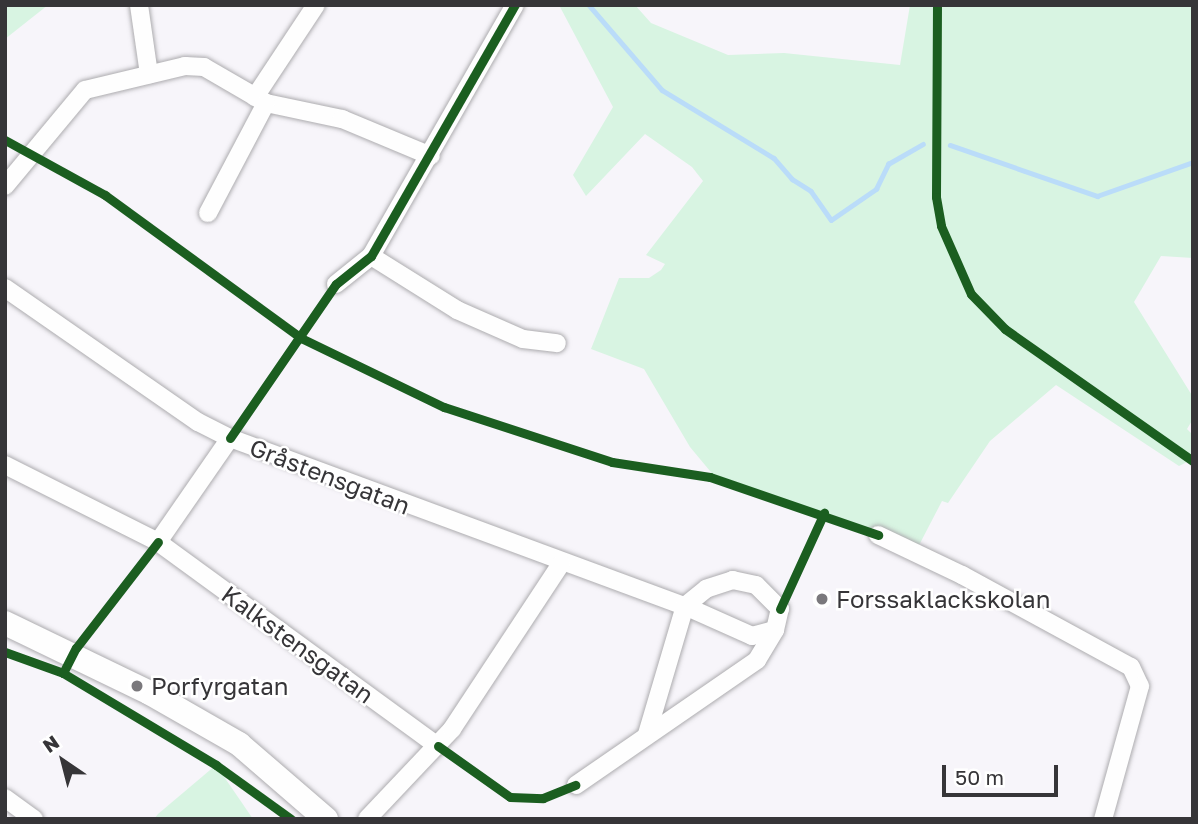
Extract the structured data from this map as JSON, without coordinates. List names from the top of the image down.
{
  "streets": {
    "street": ["Gråstensgatan", "Kalkstensgatan"]
  },
  "places": ["Forssaklackskolan", "Porfyrgatan"],
  "scale_bar": "50 m",
  "north": "top left"
}
